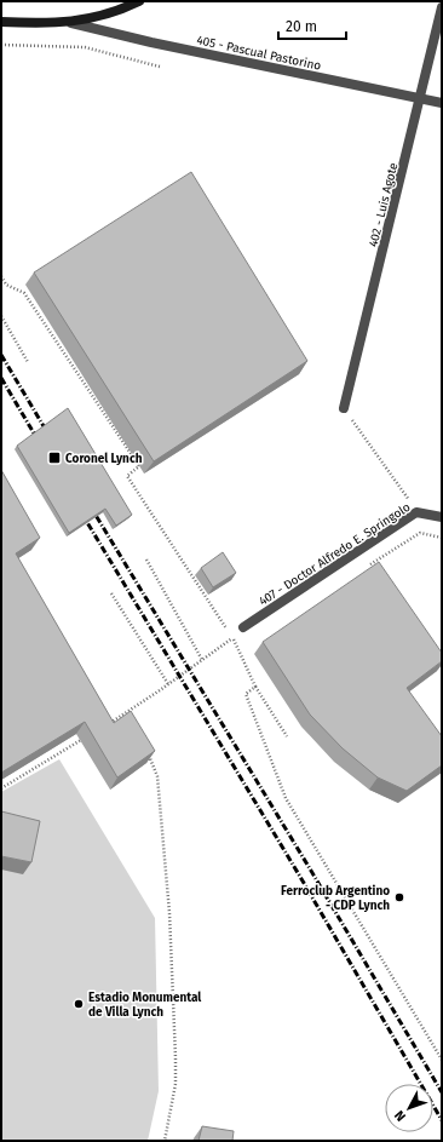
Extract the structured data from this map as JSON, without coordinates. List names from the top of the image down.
{
  "streets": {
    "street": ["405 - Pascual Pastorino", "402 - Luis Agote", "407 - Doctor Alfredo E. Springolo"]
  },
  "crossings": [
    ["405 - Pascual Pastorino", "402 - Luis Agote"]
  ],
  "places": {
    "transit": ["Coronel Lynch"],
    "other": ["Ferroclub Argentino - CDP Lynch", "Estadio Monumental de Villa Lynch"]
  },
  "scale_bar": "20 m",
  "north": "bottom left"
}
